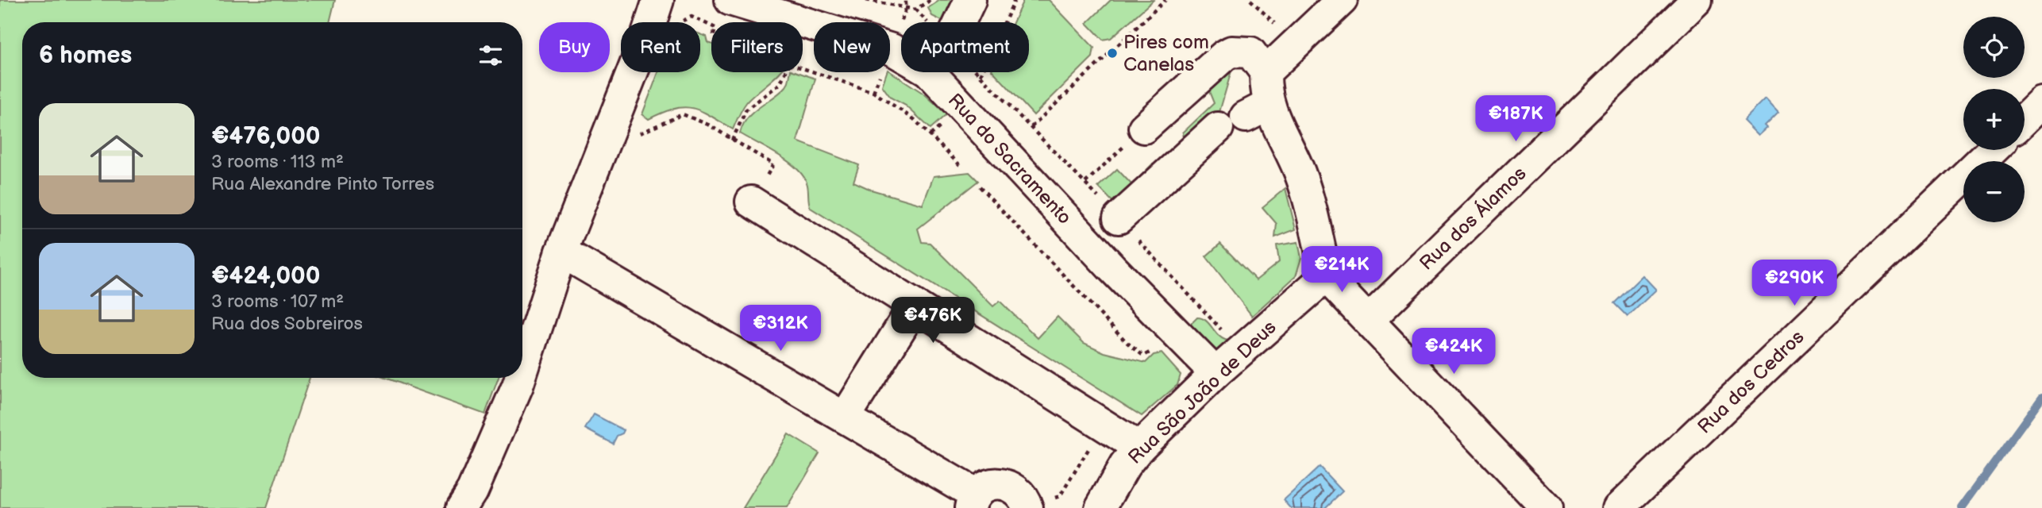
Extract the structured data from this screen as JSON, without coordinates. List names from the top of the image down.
{
  "streets": {
    "street": [
      "Rua do Sacramento",
      "Rua dos Álamos",
      "Rua dos Cedros",
      "Rua São João de Deus"
    ]
  },
  "crossings": [
    ["Rua do Sacramento", "Rua São João de Deus"]
  ],
  "places": ["Pires com Canelas"],
  "page": {
    "map_buttons": ["+", "−"],
    "chip": [
      "Buy",
      "Rent",
      "Filters",
      "New",
      "Apartment"
    ],
    "heading": "6 homes",
    "list": [
      {
        "name": "€476,000",
        "note": "3 rooms · 113 m² · Rua Alexandre Pinto Torres"
      },
      {
        "name": "€424,000",
        "note": "3 rooms · 107 m² · Rua dos Sobreiros"
      }
    ],
    "price": [
      "€187K",
      "€214K",
      "€290K",
      "€476K",
      "€312K",
      "€424K"
    ]
  }
}
